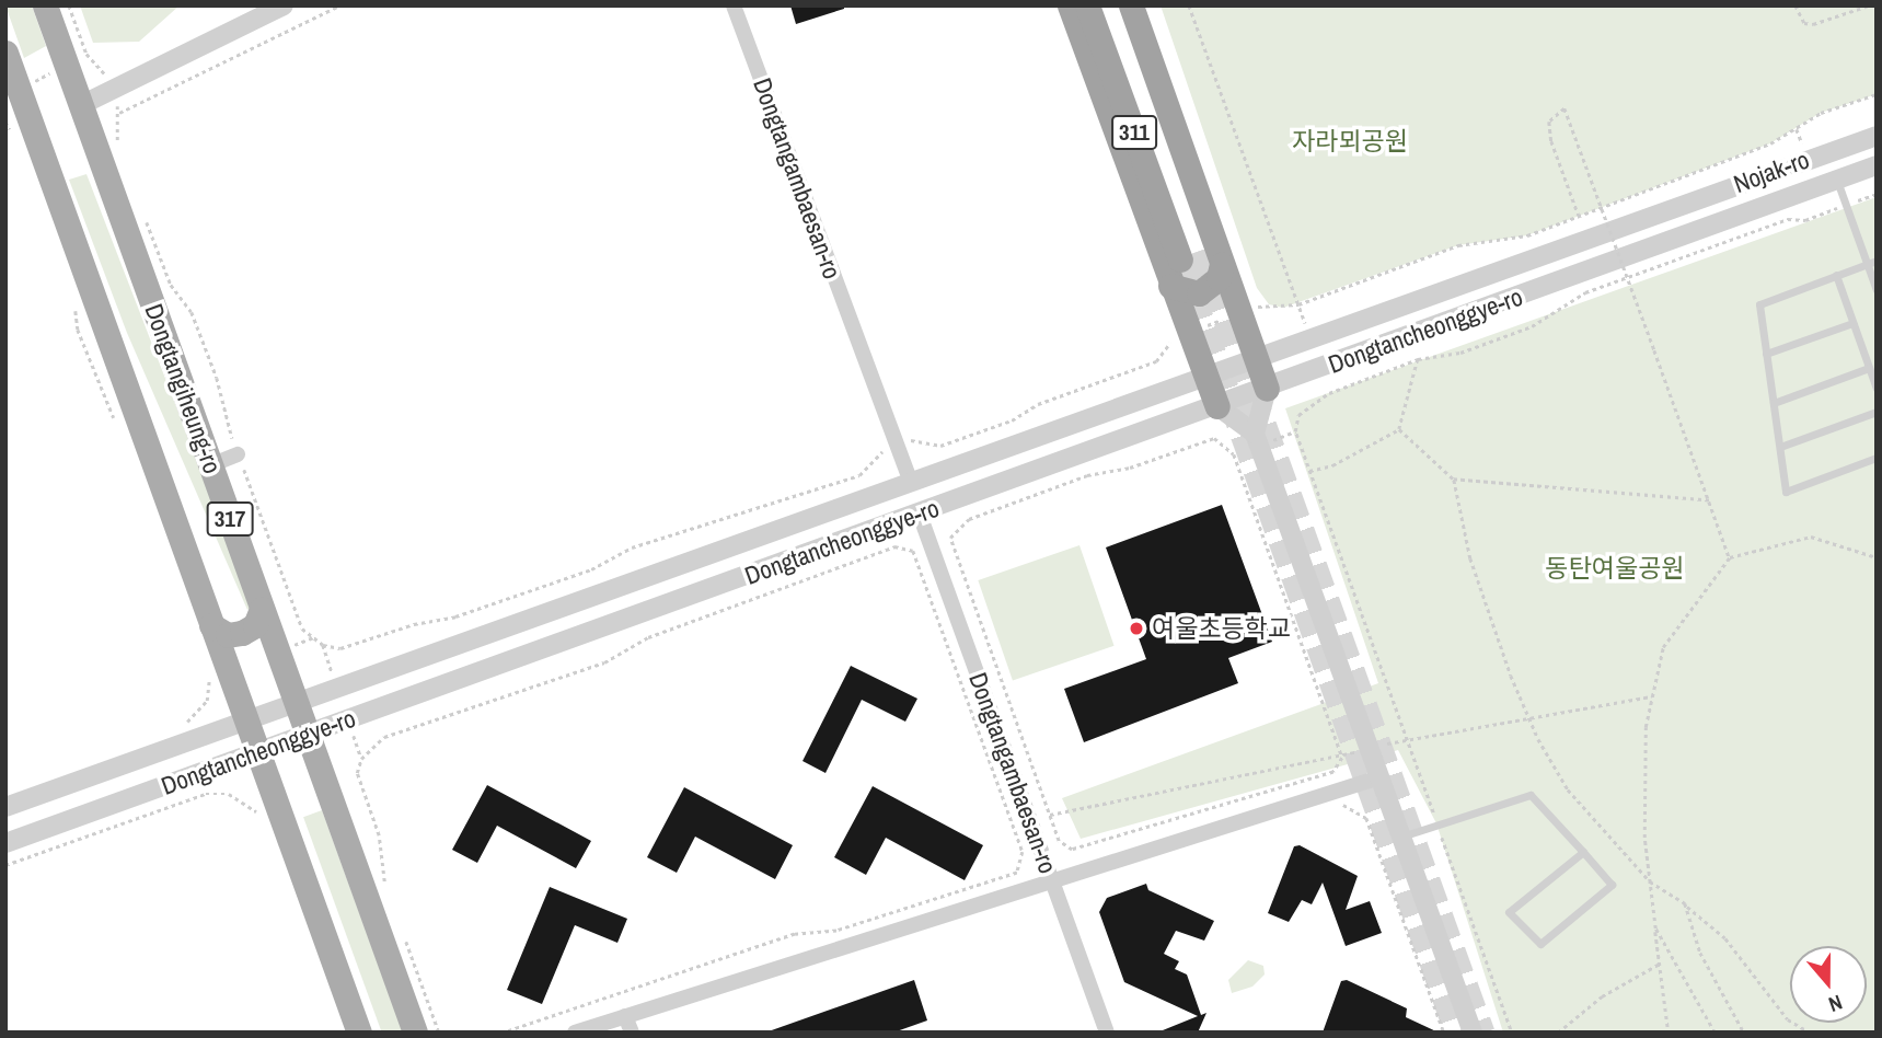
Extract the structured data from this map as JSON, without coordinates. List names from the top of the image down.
{
  "streets": {
    "highway": ["311"],
    "main road": ["Dongtangiheung-ro", "317"],
    "street": ["Nojak-ro", "Dongtangambaesan-ro", "Dongtancheonggye-ro"]
  },
  "crossings": [
    ["Nojak-ro", "Dongtancheonggye-ro"],
    ["Dongtangambaesan-ro", "Dongtancheonggye-ro"],
    ["Dongtancheonggye-ro", "Dongtangiheung-ro"],
    ["Dongtancheonggye-ro", "317"]
  ],
  "parks": ["자라뫼공원", "동탄여울공원"],
  "places": ["여울초등학교"],
  "north": "bottom"
}
